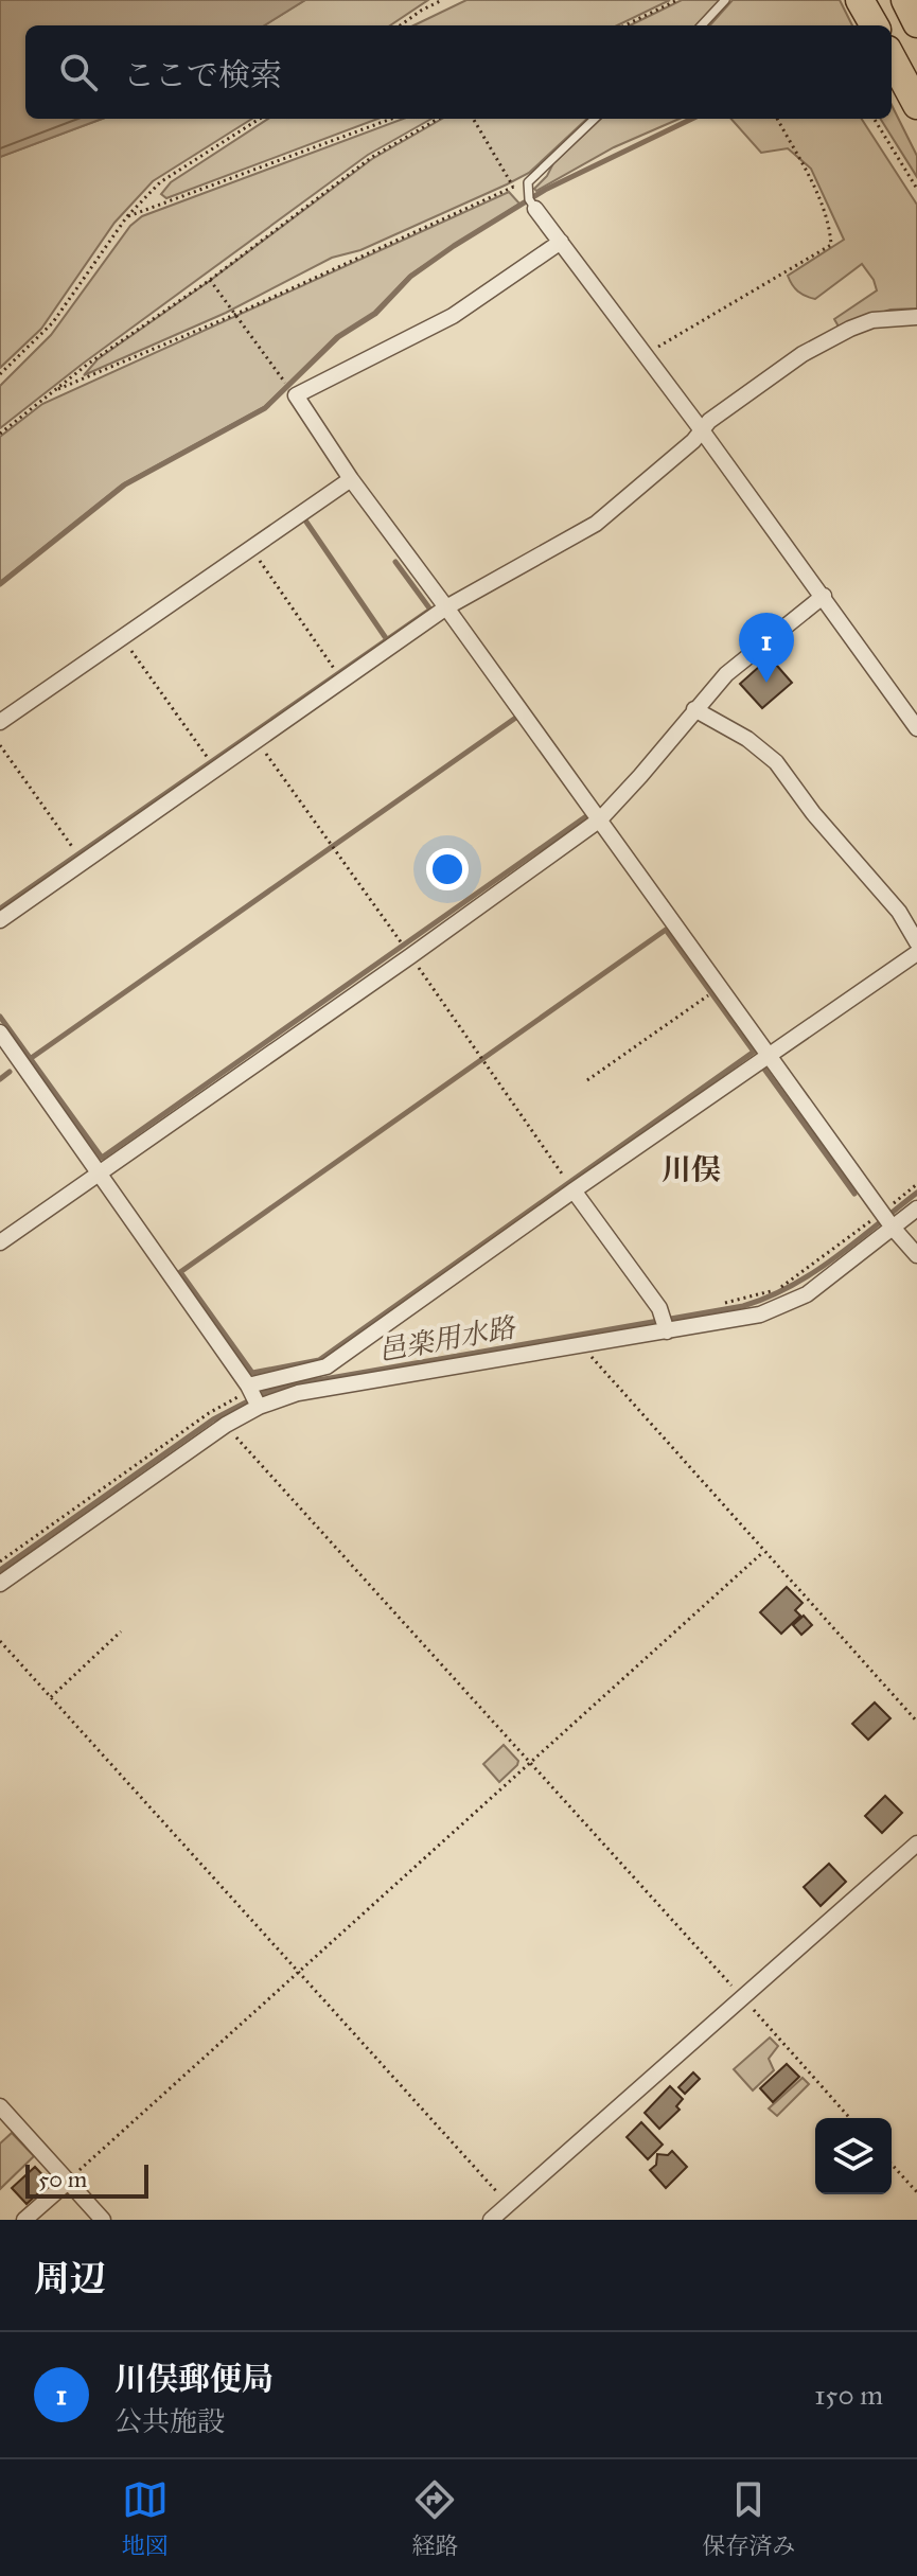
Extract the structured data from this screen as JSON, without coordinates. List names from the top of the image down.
{
  "districts": ["川俣"],
  "water": ["邑楽用水路"],
  "scale_bar": "50 m",
  "page": {
    "search": "ここで検索",
    "pins": "1",
    "scale": "50 m",
    "heading": "周辺",
    "list": [
      {
        "mark": "1",
        "name": "川俣郵便局",
        "note": "公共施設",
        "value": "150 m"
      }
    ],
    "nav": ["地図", "経路", "保存済み"]
  }
}
